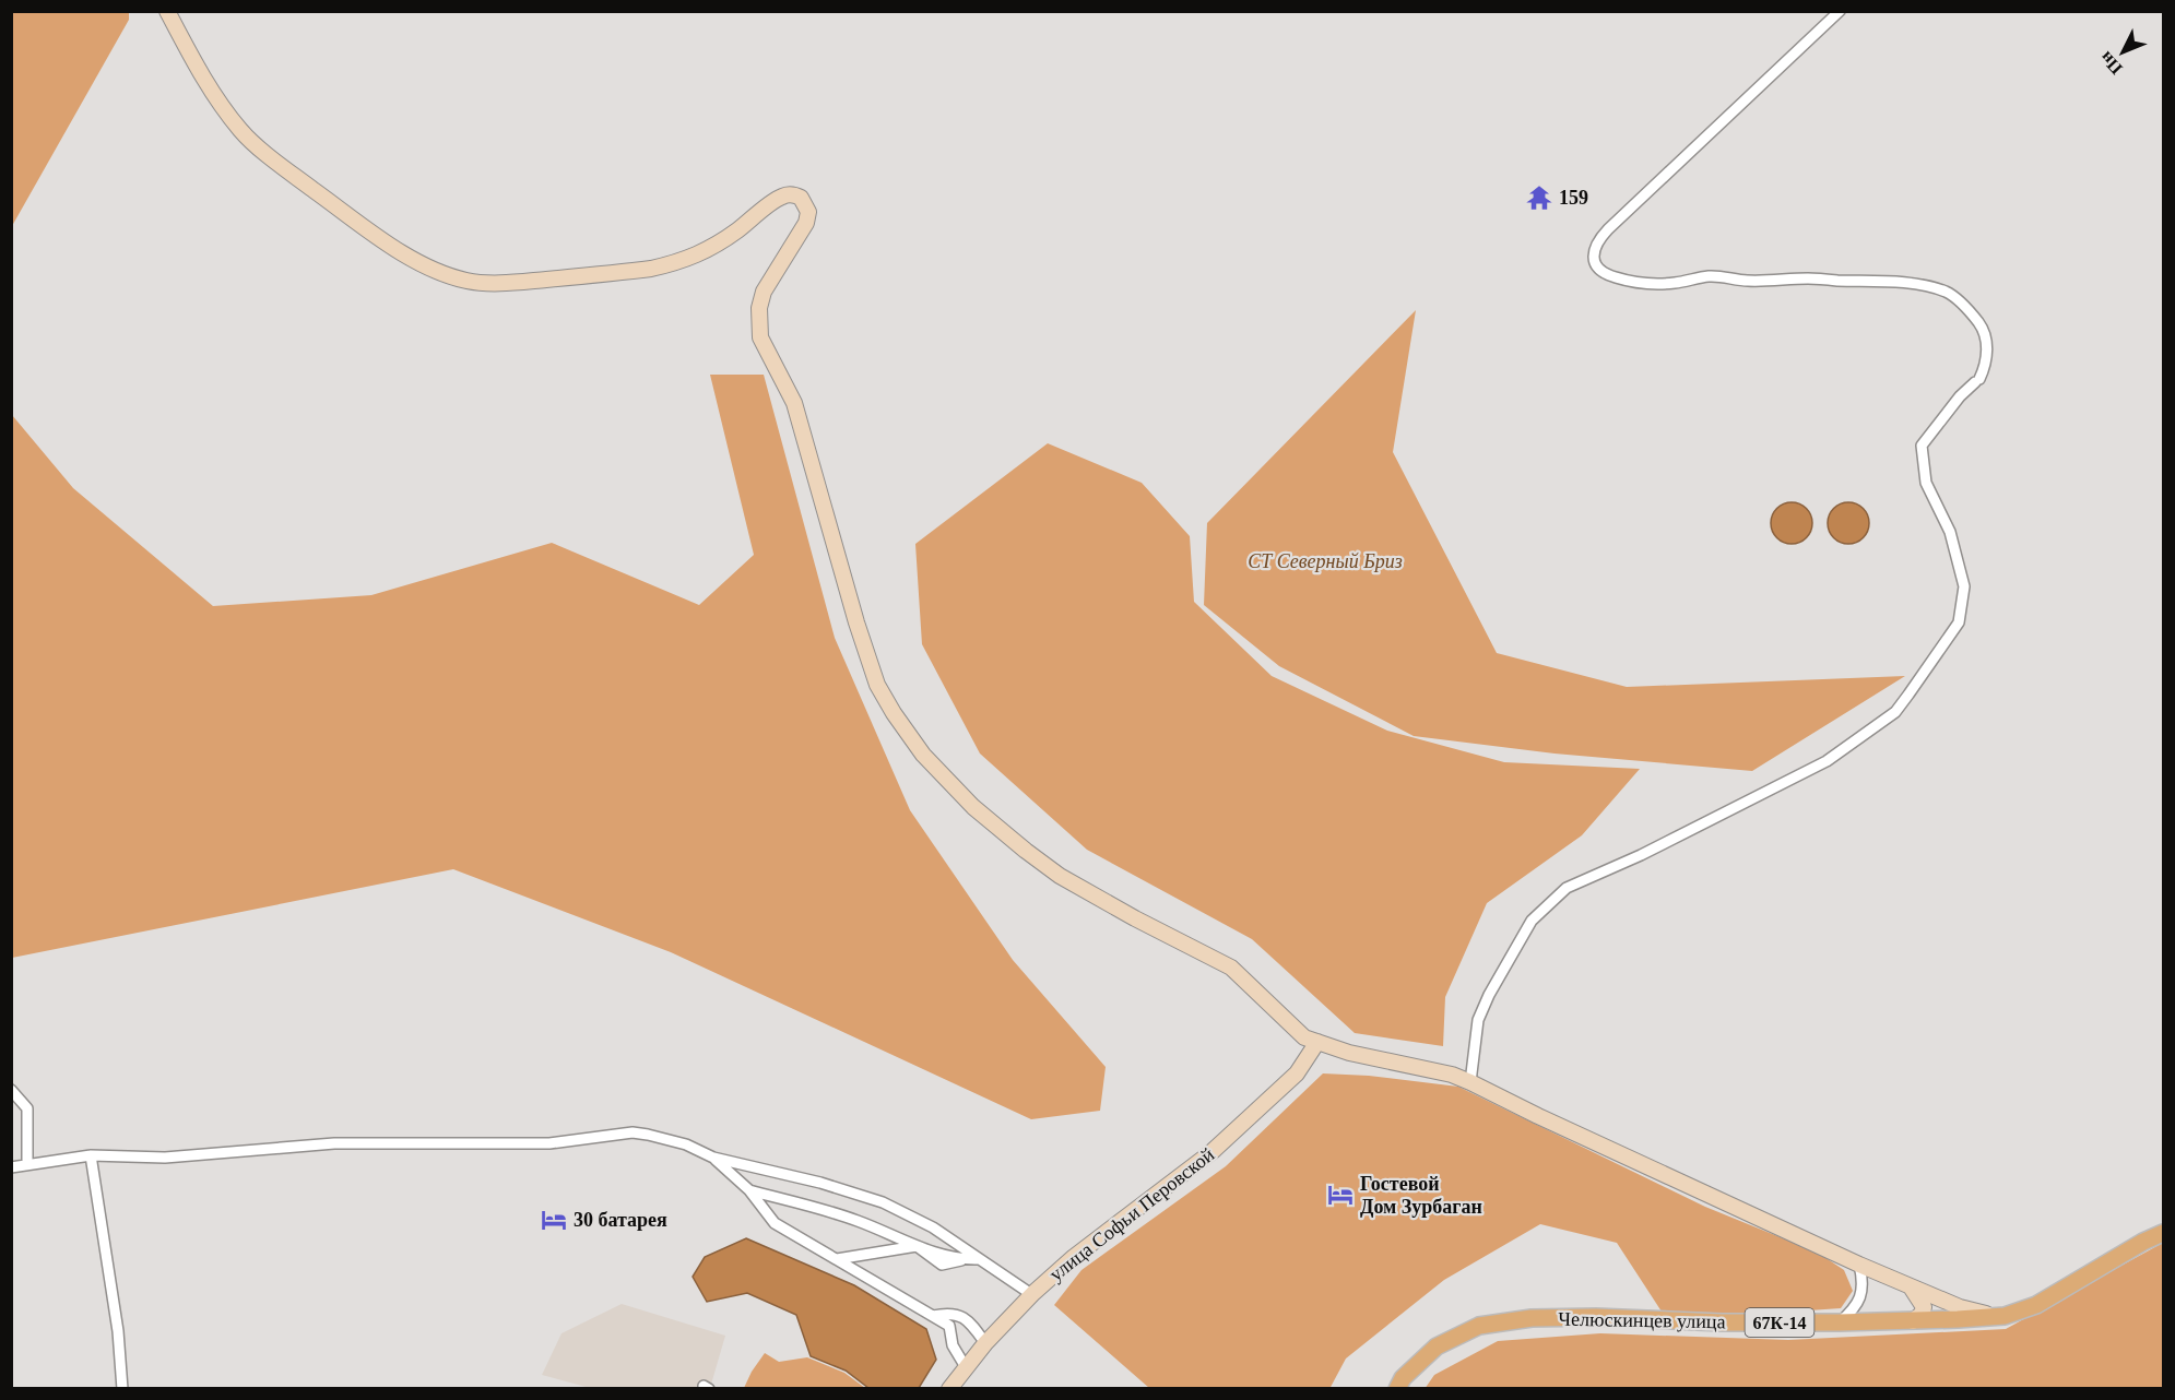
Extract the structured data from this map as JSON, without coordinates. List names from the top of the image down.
{
  "streets": {
    "main road": ["улица Софьи Перовской", "Челюскинцев улица", "67К-14"]
  },
  "parks": ["СТ Северный Бриз"],
  "places": {
    "temple": ["159"],
    "hotel": ["Гостевой Дом Зурбаган", "30 батарея"]
  },
  "north": "bottom left"
}
